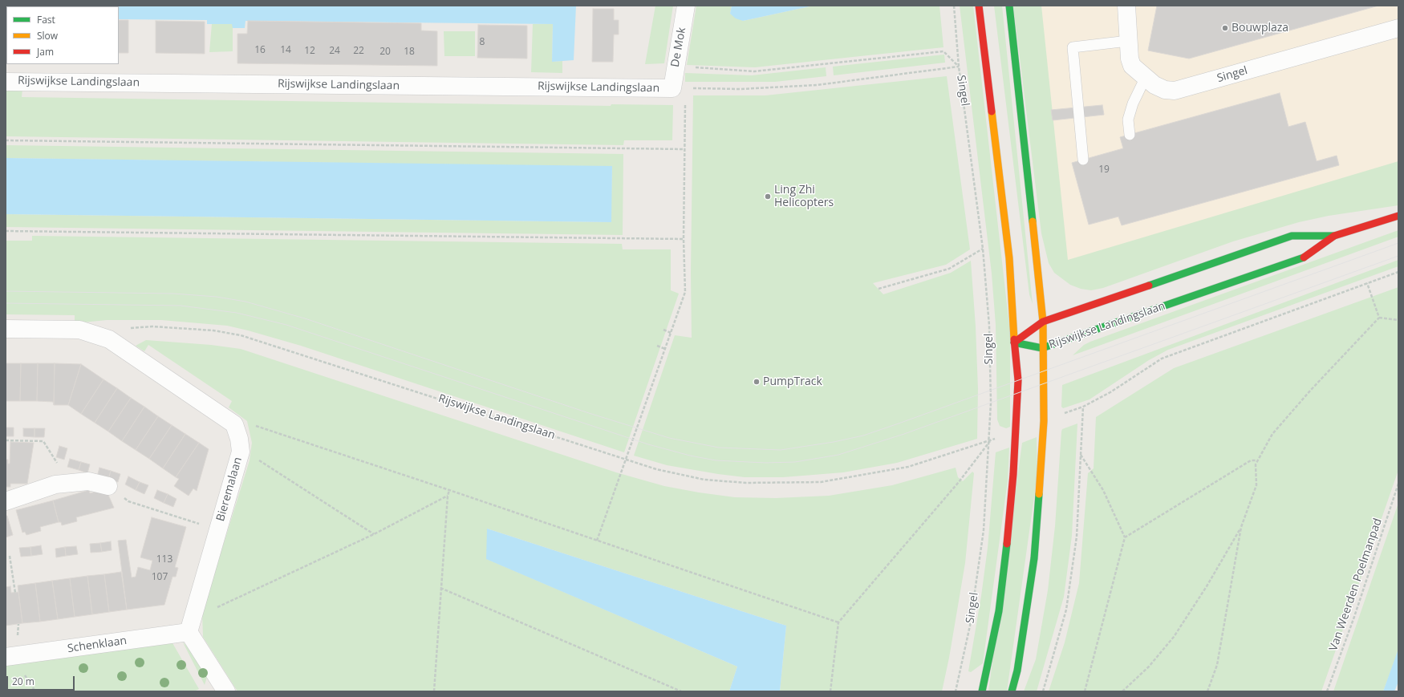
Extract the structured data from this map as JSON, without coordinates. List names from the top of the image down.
{
  "streets": {
    "main road": ["Rijswijkse Landingslaan"],
    "street": [
      "De Mok",
      "Singel",
      "Bieremalaan",
      "Schenklaan"
    ],
    "path": ["Van Weerden Poelmanpad"]
  },
  "crossings": [
    ["De Mok", "Rijswijkse Landingslaan"],
    ["Singel", "Rijswijkse Landingslaan"],
    ["Bieremalaan", "Schenklaan"]
  ],
  "places": ["Bouwplaza", "Ling Zhi Helicopters", "PumpTrack"],
  "house_numbers": [
    "8",
    "16",
    "14",
    "12",
    "24",
    "22",
    "20",
    "18",
    "19",
    "113",
    "107"
  ],
  "legend": ["Fast", "Slow", "Jam"],
  "scale_bar": "20 m"
}
